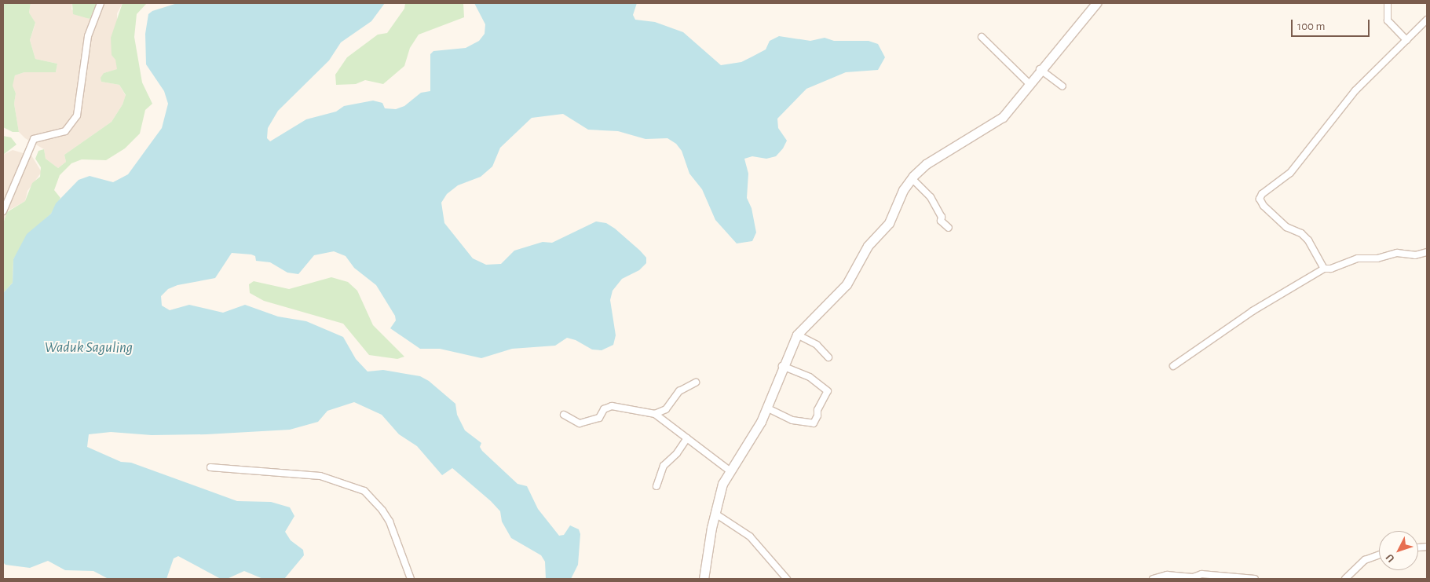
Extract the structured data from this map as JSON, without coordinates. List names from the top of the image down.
{
  "water": ["Waduk Saguling"],
  "scale_bar": "100 m",
  "north": "bottom left"
}
